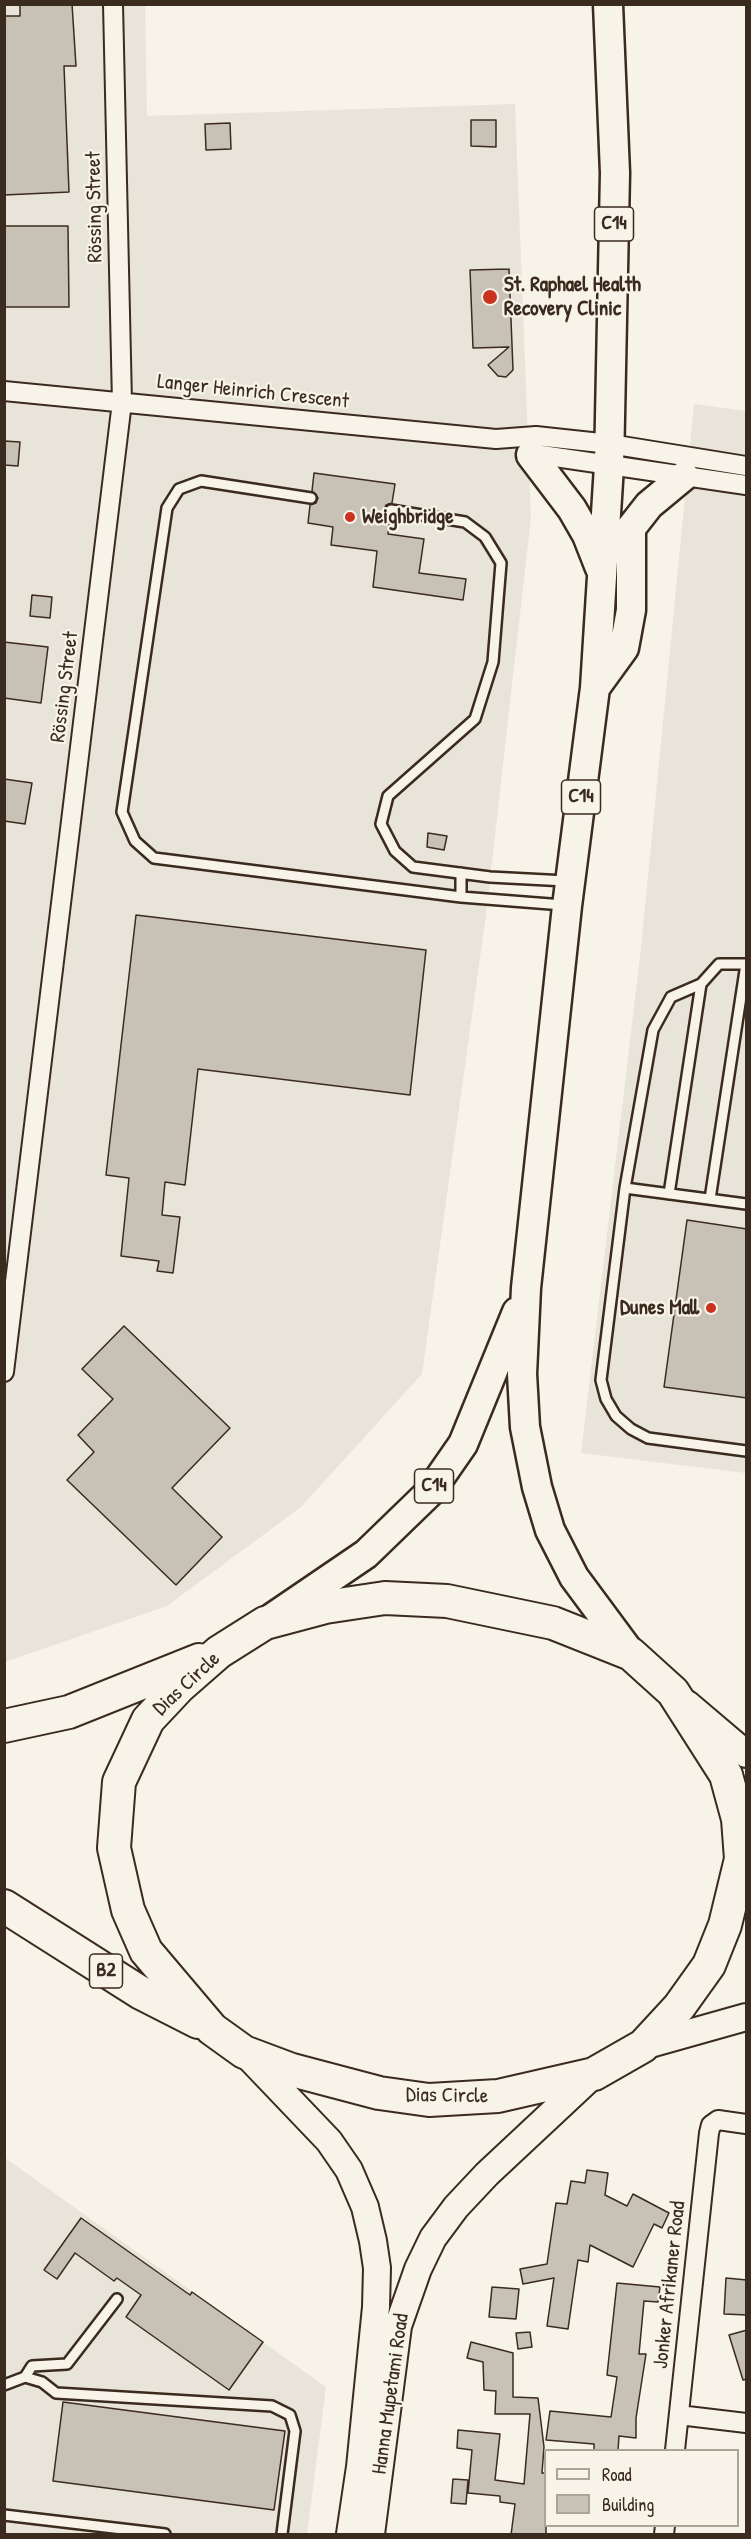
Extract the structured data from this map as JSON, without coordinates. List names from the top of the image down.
{
  "streets": {
    "highway": ["Dias Circle", "B2"],
    "main road": ["C14", "Hanna Mupetami Road"],
    "street": ["Rössing Street", "Langer Heinrich Crescent", "Jonker Afrikaner Road"]
  },
  "crossings": [
    ["Rössing Street", "Langer Heinrich Crescent"],
    ["C14", "Langer Heinrich Crescent"],
    ["C14", "Dias Circle"],
    ["Dias Circle", "B2"],
    ["Dias Circle", "Hanna Mupetami Road"]
  ],
  "places": ["St. Raphael Health Recovery Clinic", "Weighbridge", "Dunes Mall"],
  "legend": ["Road", "Building"]
}
